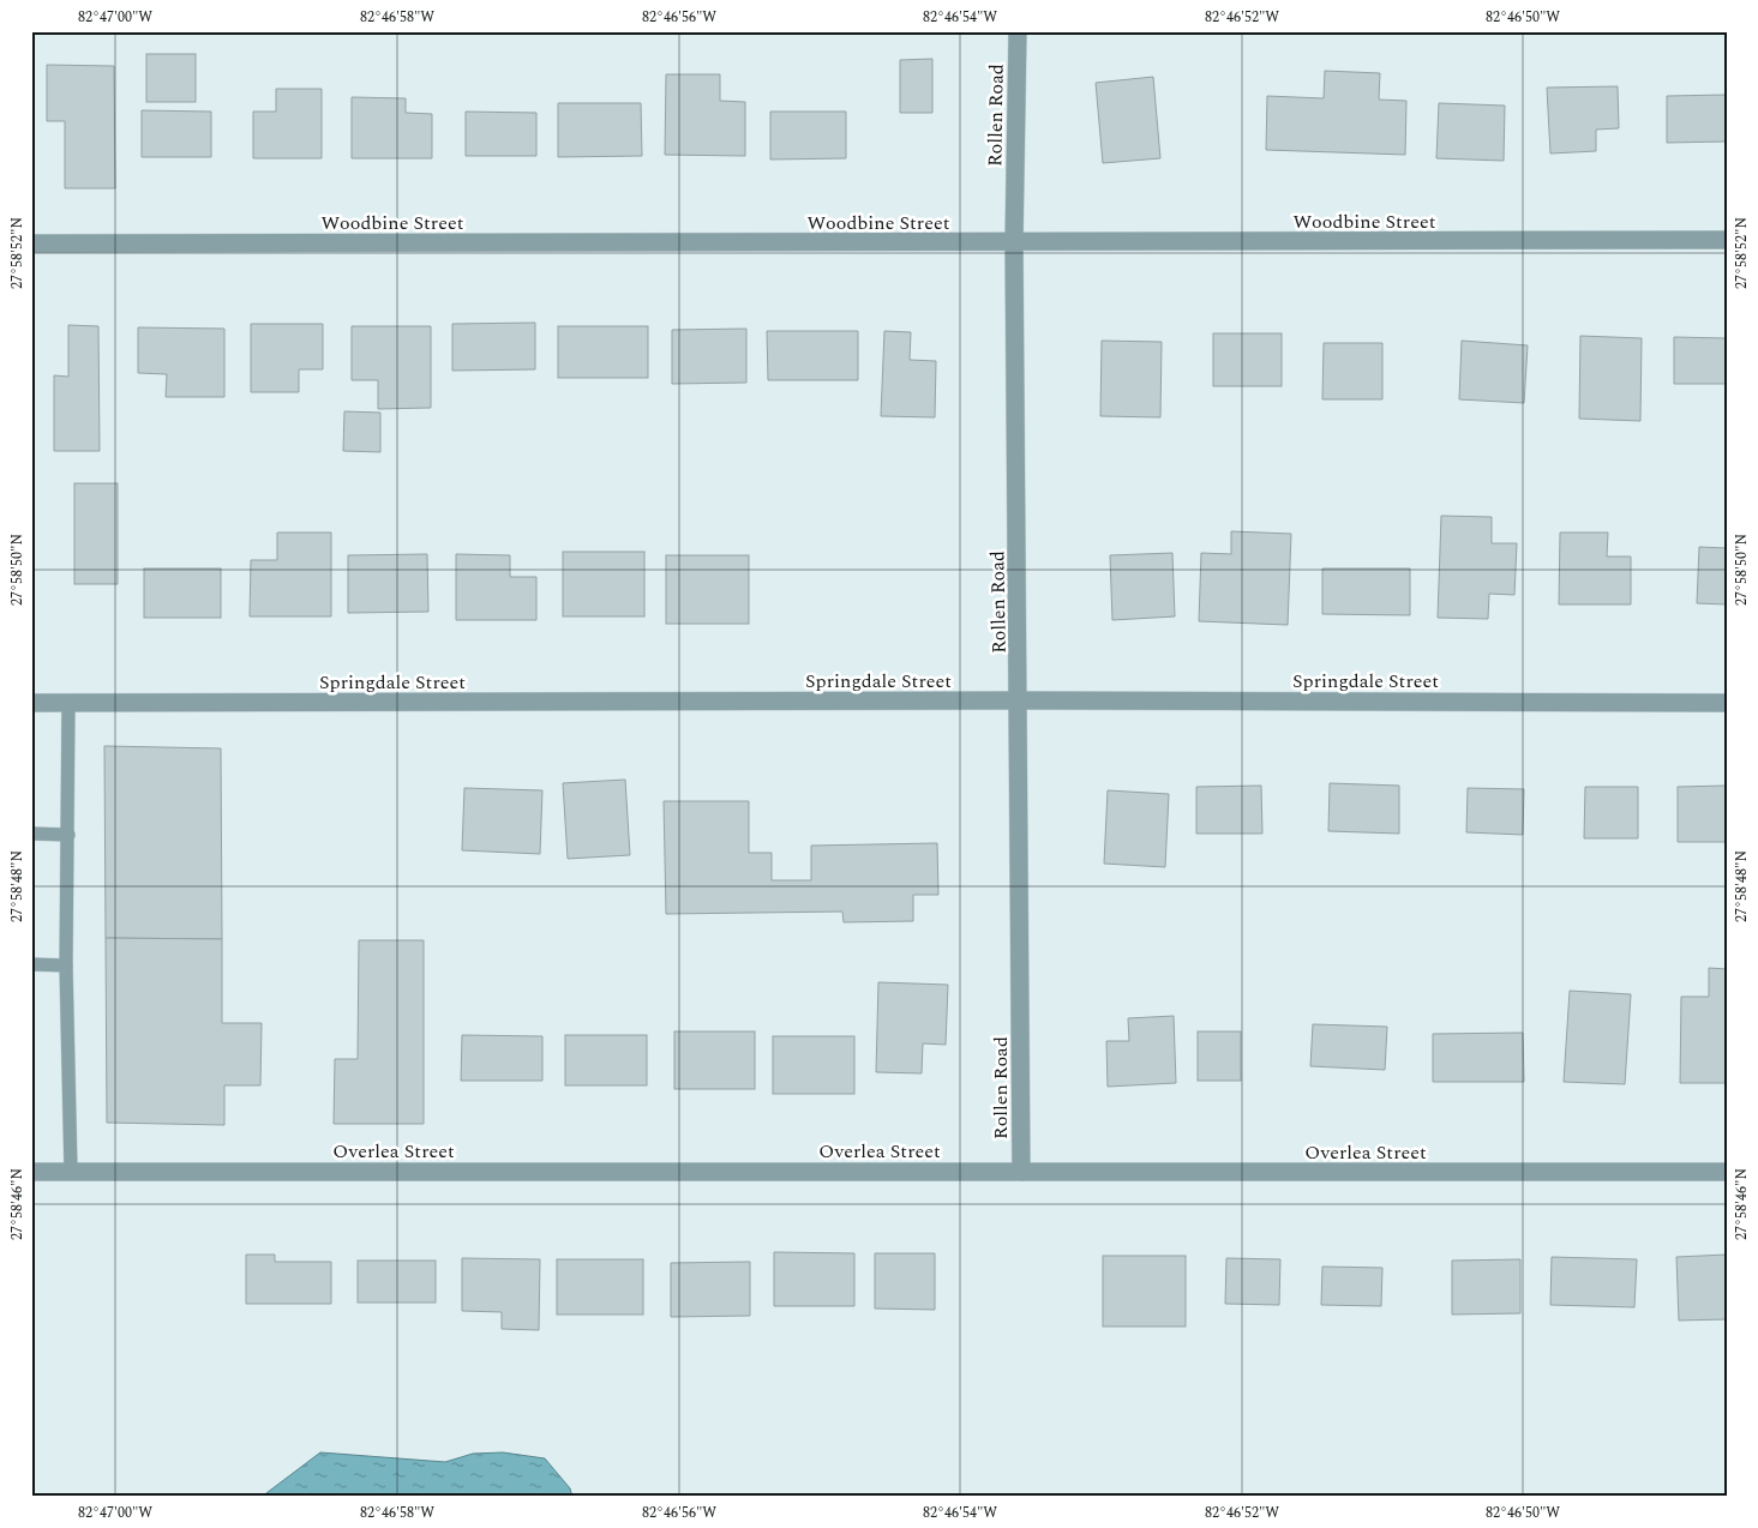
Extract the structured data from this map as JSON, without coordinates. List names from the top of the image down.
{
  "streets": {
    "street": [
      "Rollen Road",
      "Woodbine Street",
      "Springdale Street",
      "Overlea Street"
    ]
  },
  "crossings": [
    ["Rollen Road", "Woodbine Street"],
    ["Rollen Road", "Springdale Street"],
    ["Rollen Road", "Overlea Street"]
  ],
  "coordinates": [
    "82°47'00\"W",
    "82°46'58\"W",
    "82°46'56\"W",
    "82°46'54\"W",
    "82°46'52\"W",
    "82°46'50\"W",
    "27°58'52\"N",
    "27°58'50\"N",
    "27°58'48\"N",
    "27°58'46\"N"
  ]
}
